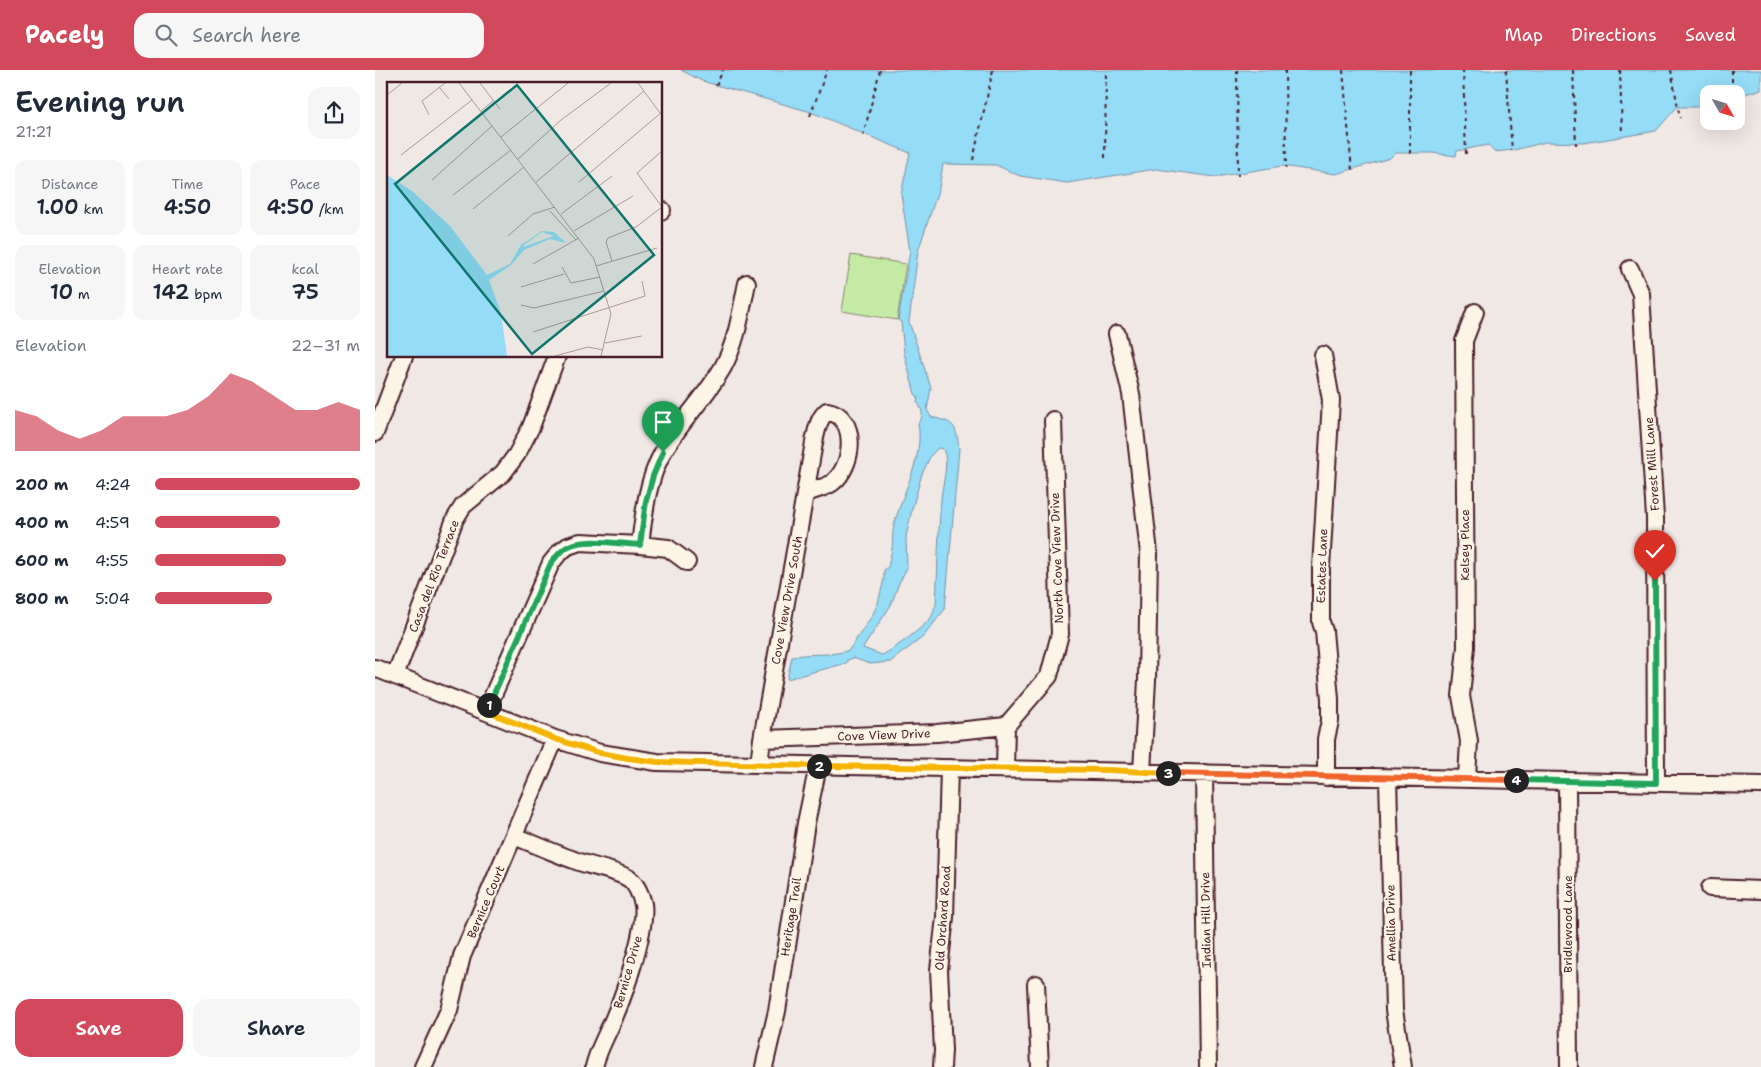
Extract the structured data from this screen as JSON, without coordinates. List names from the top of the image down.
{
  "streets": {
    "street": [
      "Forest Mill Lane",
      "Kelsey Place",
      "North Cove View Drive",
      "Estates Lane",
      "Casa del Rio Terrace",
      "Cove View Drive South",
      "Cove View Drive",
      "Bernice Court",
      "Heritage Trail",
      "Old Orchard Road",
      "Indian Hill Drive",
      "Amellia Drive",
      "Bridlewood Lane",
      "Bernice Drive"
    ]
  },
  "crossings": [
    ["North Cove View Drive", "Cove View Drive"],
    ["Cove View Drive South", "Cove View Drive"],
    ["Bernice Court", "Bernice Drive"]
  ],
  "north": "bottom right",
  "page": {
    "header": "Pacely",
    "search": "Search here",
    "nav": ["Map", "Directions", "Saved"],
    "heading": ["Evening run", "21:21"],
    "stats": [
      ["Distance", "1.00 km"],
      ["Time", "4:50"],
      ["Pace", "4:50 /km"],
      ["Elevation", "10 m"],
      ["Heart rate", "142 bpm"],
      ["kcal", "75"]
    ],
    "chart": ["Elevation", "22–31 m"],
    "list": [
      {
        "name": "200 m",
        "note": "4:24"
      },
      {
        "name": "400 m",
        "note": "4:59"
      },
      {
        "name": "600 m",
        "note": "4:55"
      },
      {
        "name": "800 m",
        "note": "5:04"
      }
    ],
    "pins": [
      "1",
      "2",
      "3",
      "4"
    ],
    "buttons": ["Save", "Share"]
  }
}
